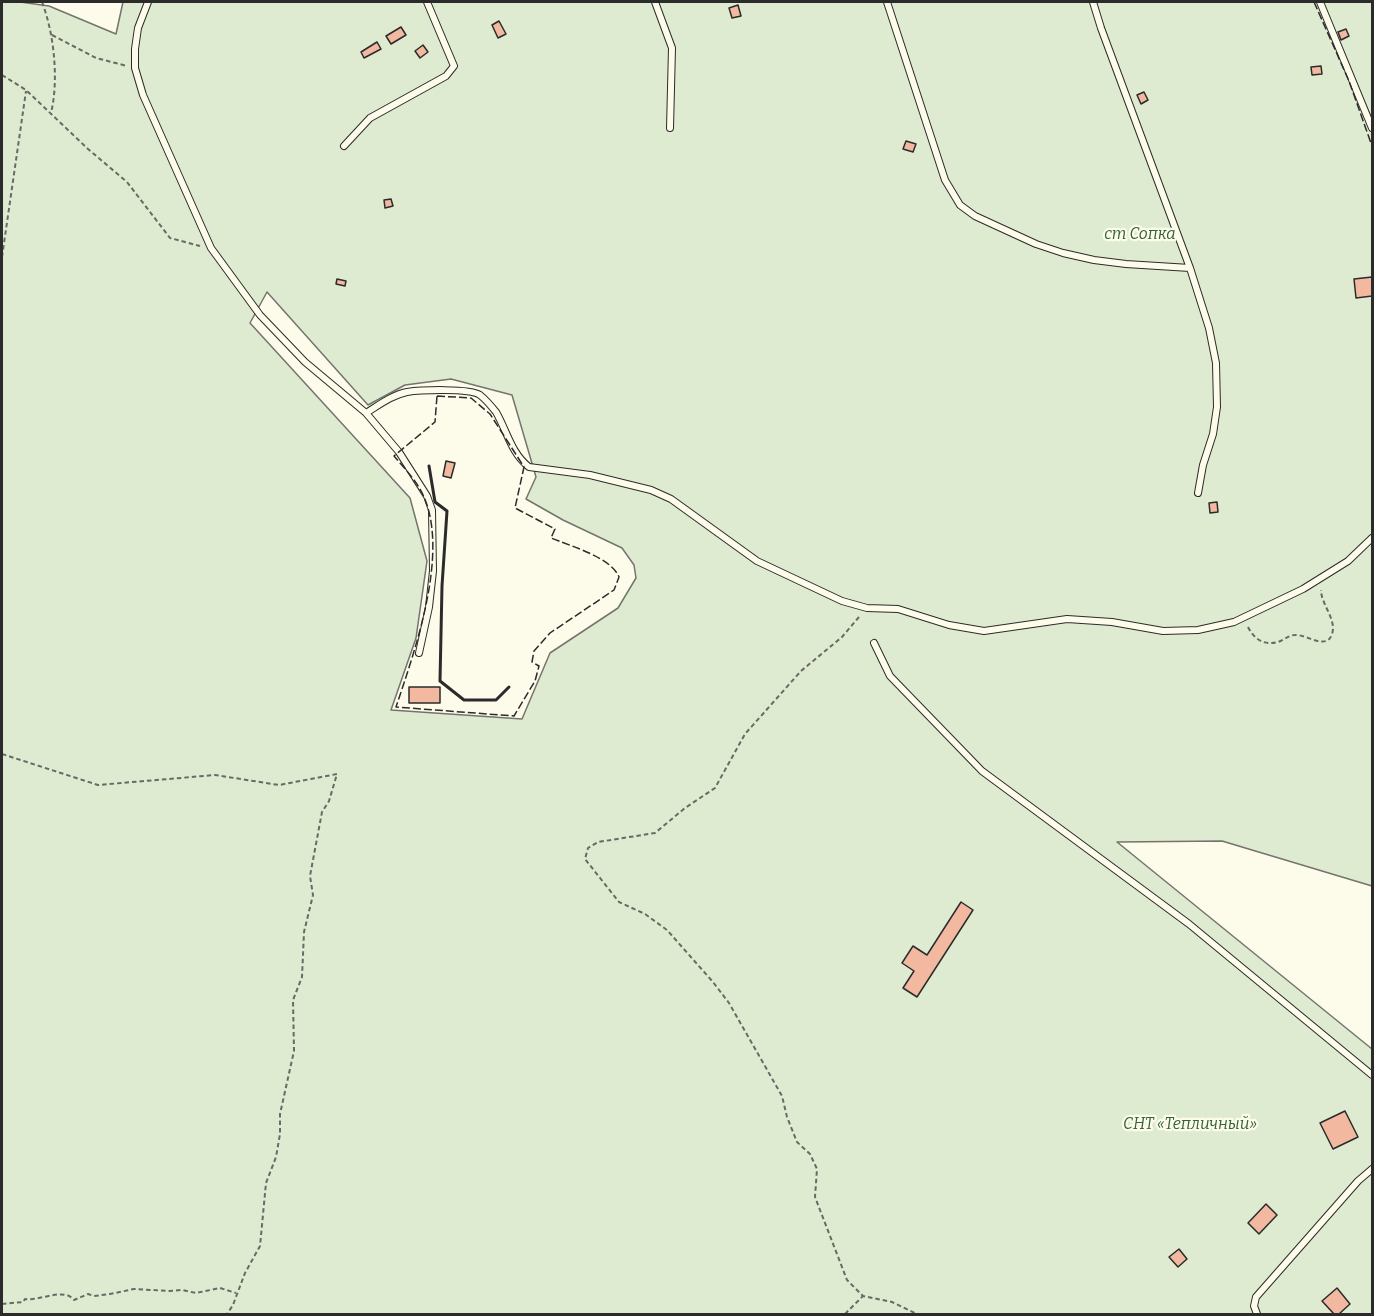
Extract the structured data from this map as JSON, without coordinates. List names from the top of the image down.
{
  "parks": ["ст Сопка", "СНТ «Тепличный»"]
}
